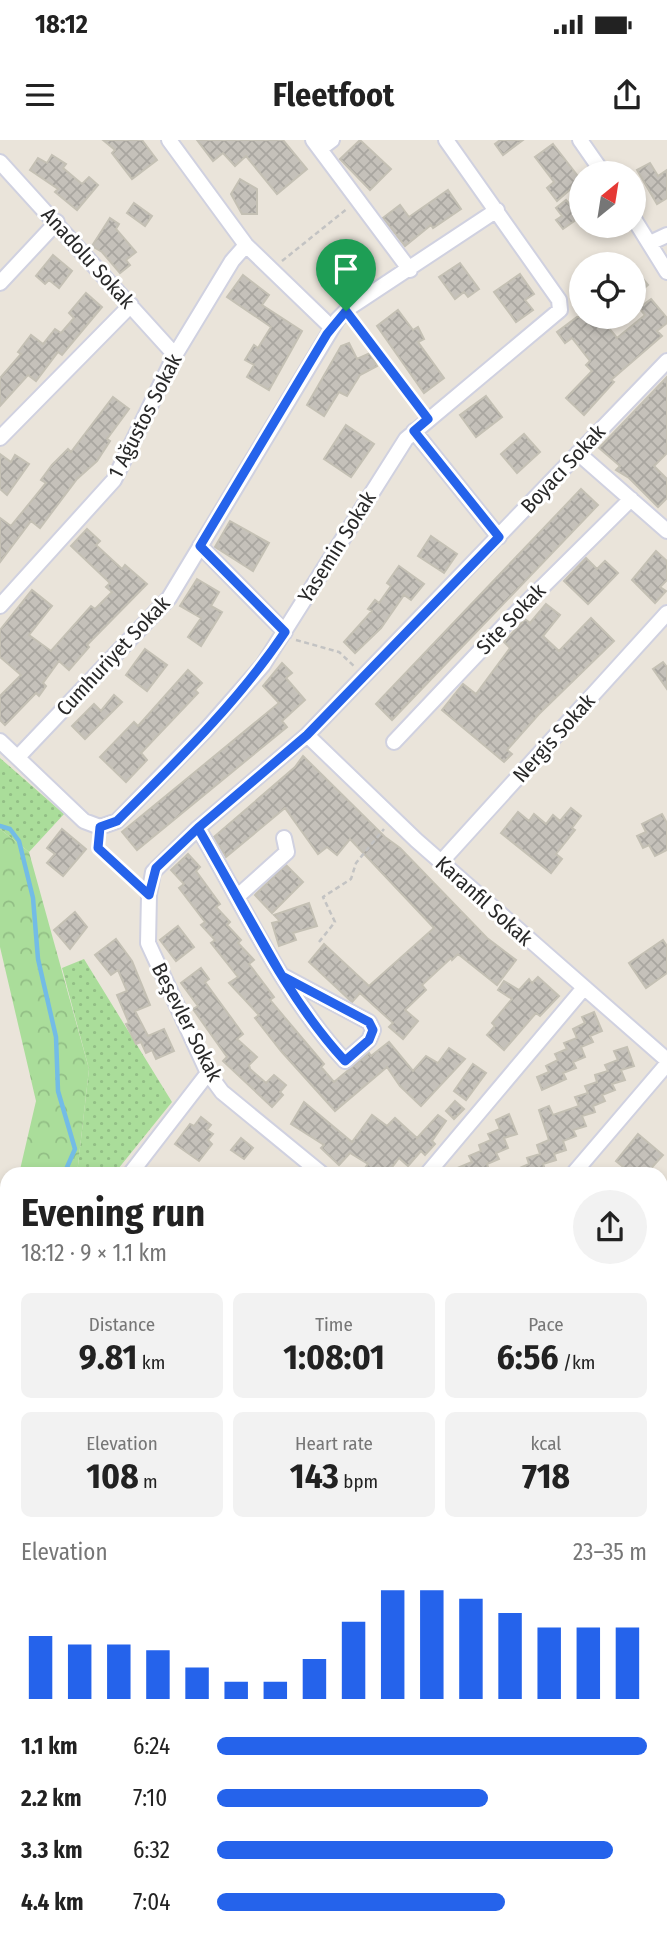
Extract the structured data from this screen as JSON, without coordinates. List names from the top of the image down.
{
  "streets": {
    "street": [
      "Anadolu Sokak",
      "1 Ağustos Sokak",
      "Boyacı Sokak",
      "Yasemin Sokak",
      "Site Sokak",
      "Cumhuriyet Sokak",
      "Nergis Sokak",
      "Karanfil Sokak",
      "Beşevler Sokak"
    ]
  },
  "crossings": [
    ["Anadolu Sokak", "1 Ağustos Sokak"],
    ["Boyacı Sokak", "Karanfil Sokak"],
    ["Boyacı Sokak", "Beşevler Sokak"],
    ["Yasemin Sokak", "Cumhuriyet Sokak"],
    ["Nergis Sokak", "Karanfil Sokak"]
  ],
  "north": "top right",
  "page": {
    "status": "18:12",
    "header": "Fleetfoot",
    "heading": ["Evening run", "18:12 · 9 × 1.1 km"],
    "stats": [
      ["Distance", "9.81 km"],
      ["Time", "1:08:01"],
      ["Pace", "6:56 /km"],
      ["Elevation", "108 m"],
      ["Heart rate", "143 bpm"],
      ["kcal", "718"]
    ],
    "chart": ["Elevation", "23–35 m"],
    "list": [
      {
        "name": "1.1 km",
        "note": "6:24"
      },
      {
        "name": "2.2 km",
        "note": "7:10"
      },
      {
        "name": "3.3 km",
        "note": "6:32"
      },
      {
        "name": "4.4 km",
        "note": "7:04"
      }
    ]
  }
}
